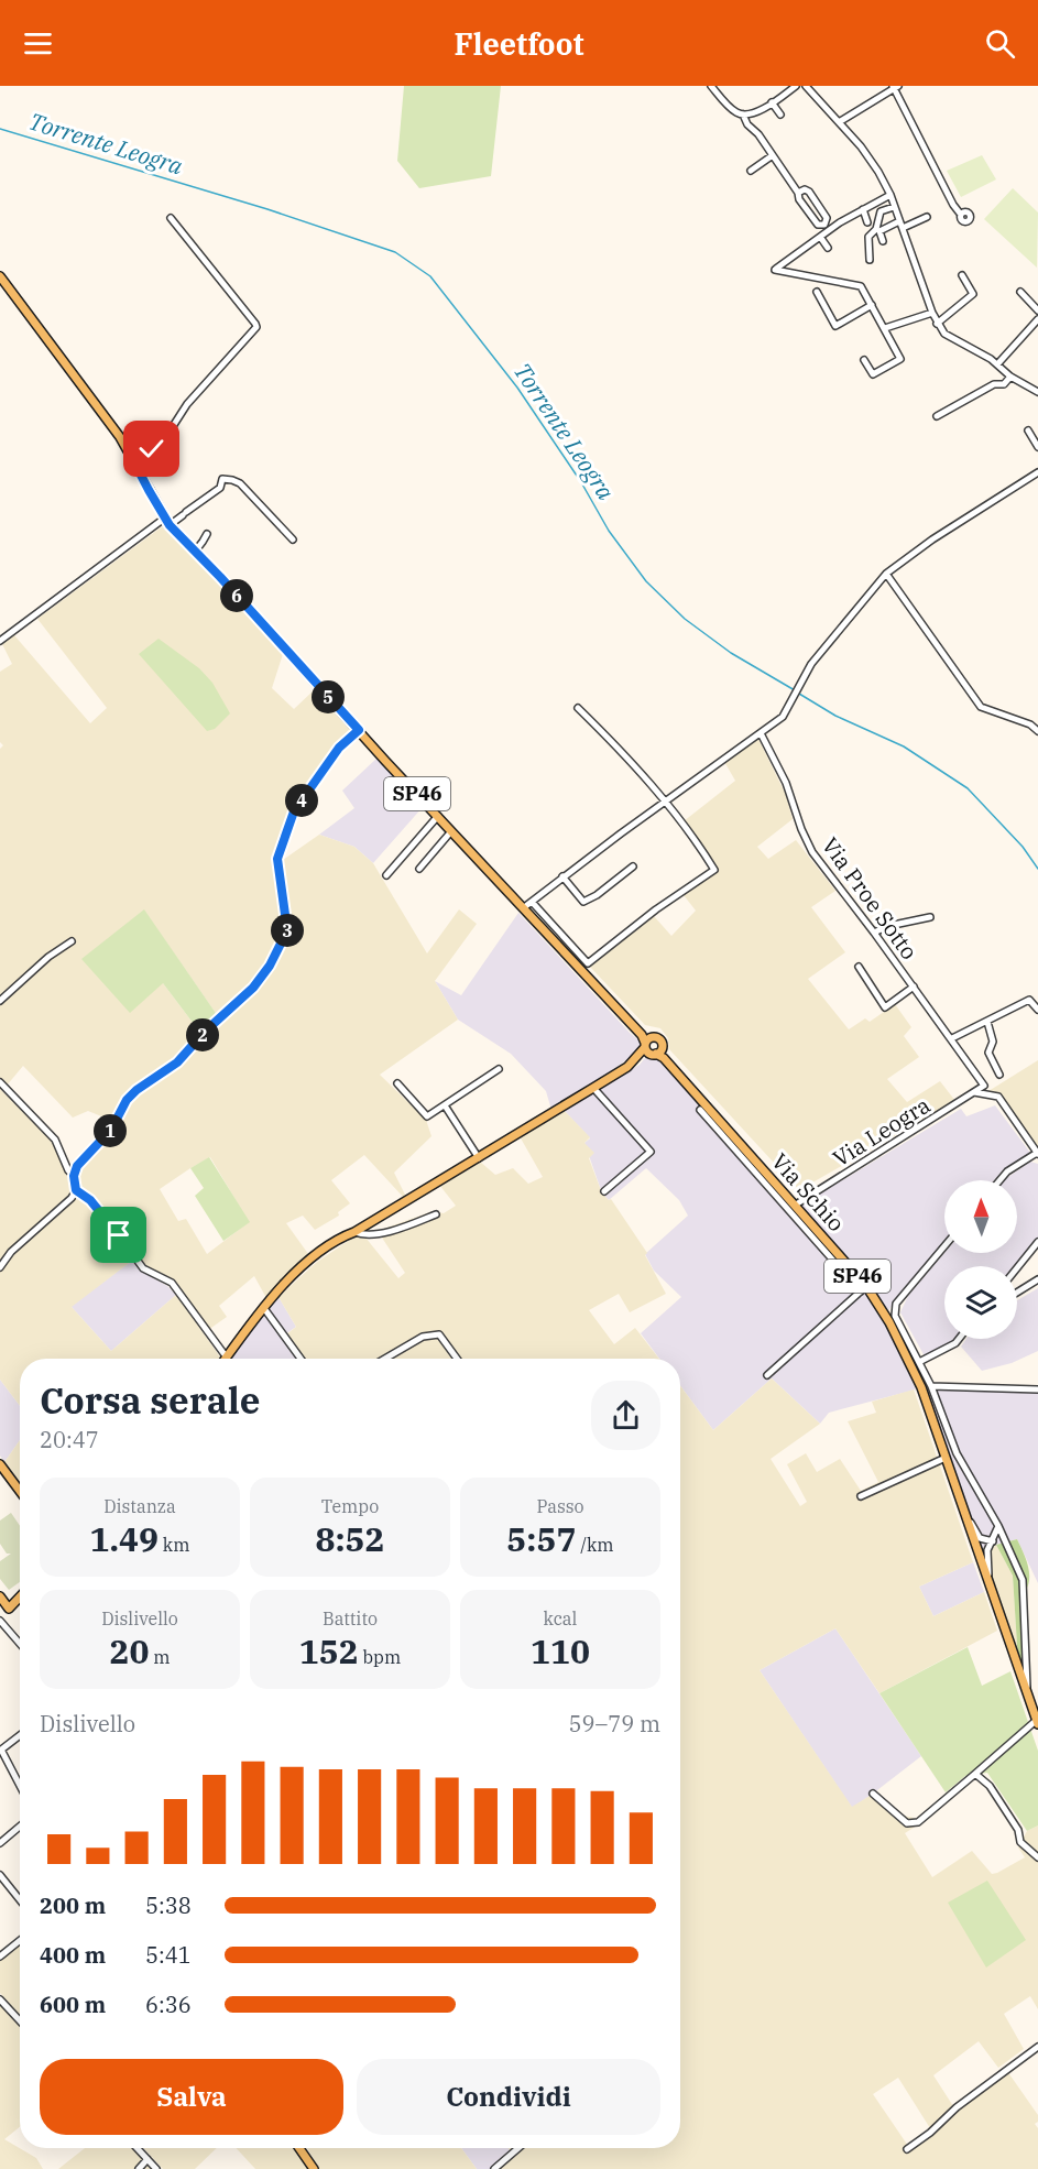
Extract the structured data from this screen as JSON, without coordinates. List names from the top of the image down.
{
  "streets": {
    "main road": ["SP46", "Via Schio"],
    "street": ["Via Proe Sotto", "Via Leogra"]
  },
  "crossings": [
    ["SP46", "Via Schio"],
    ["Via Proe Sotto", "Via Leogra"],
    ["Via Leogra", "Via Schio"]
  ],
  "water": ["Torrente Leogra"],
  "north": "top",
  "page": {
    "header": "Fleetfoot",
    "pins": [
      "6",
      "5",
      "4",
      "3",
      "2",
      "1"
    ],
    "heading": ["Corsa serale", "20:47"],
    "stats": [
      ["Distanza", "1.49 km"],
      ["Tempo", "8:52"],
      ["Passo", "5:57 /km"],
      ["Dislivello", "20 m"],
      ["Battito", "152 bpm"],
      ["kcal", "110"]
    ],
    "chart": ["Dislivello", "59–79 m"],
    "list": [
      {
        "name": "200 m",
        "note": "5:38"
      },
      {
        "name": "400 m",
        "note": "5:41"
      },
      {
        "name": "600 m",
        "note": "6:36"
      }
    ],
    "buttons": ["Salva", "Condividi"]
  }
}
